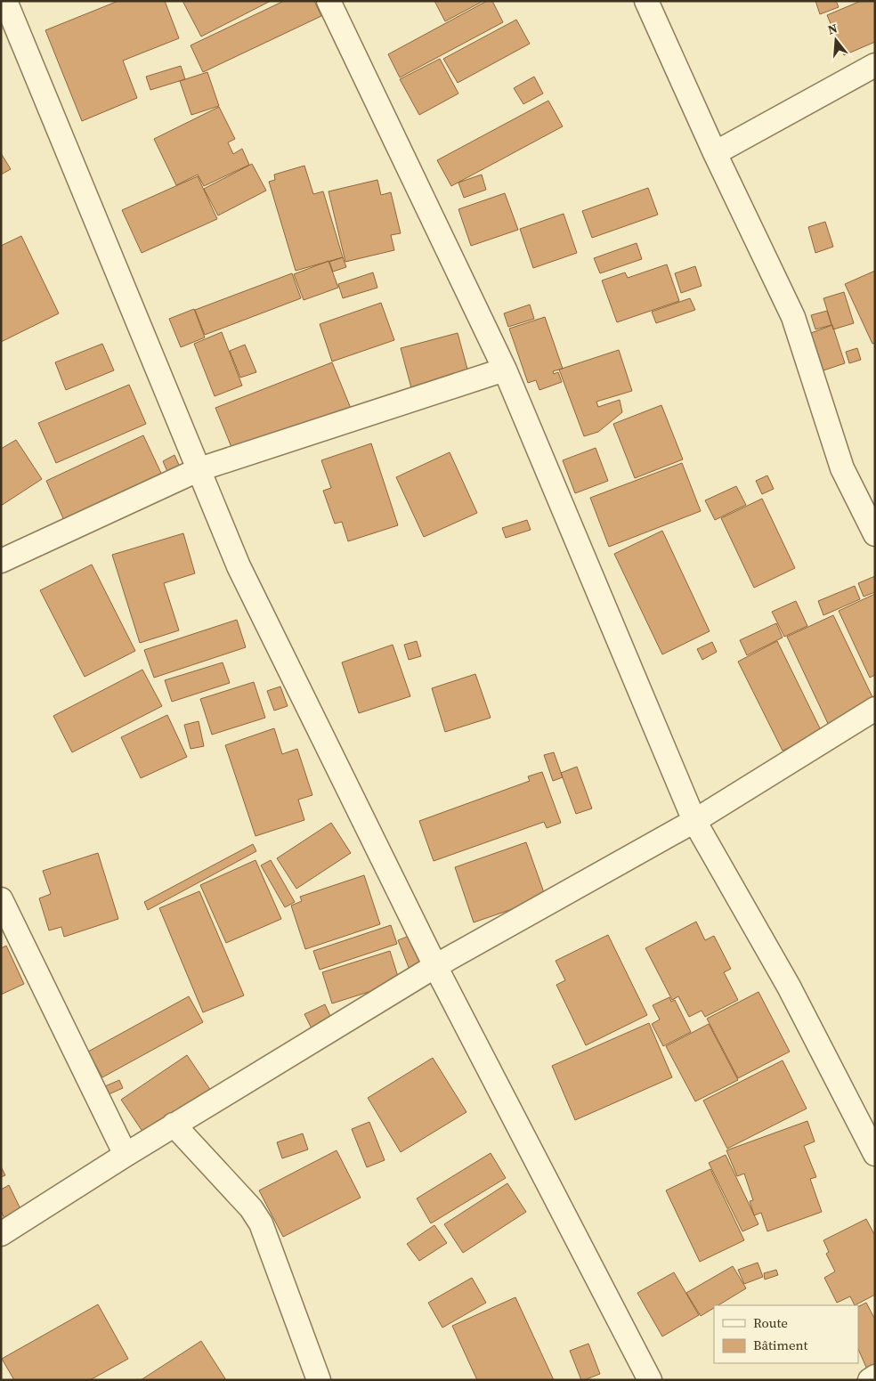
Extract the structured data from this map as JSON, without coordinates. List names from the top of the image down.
{
  "legend": ["Route", "Bâtiment"],
  "north": "top"
}
